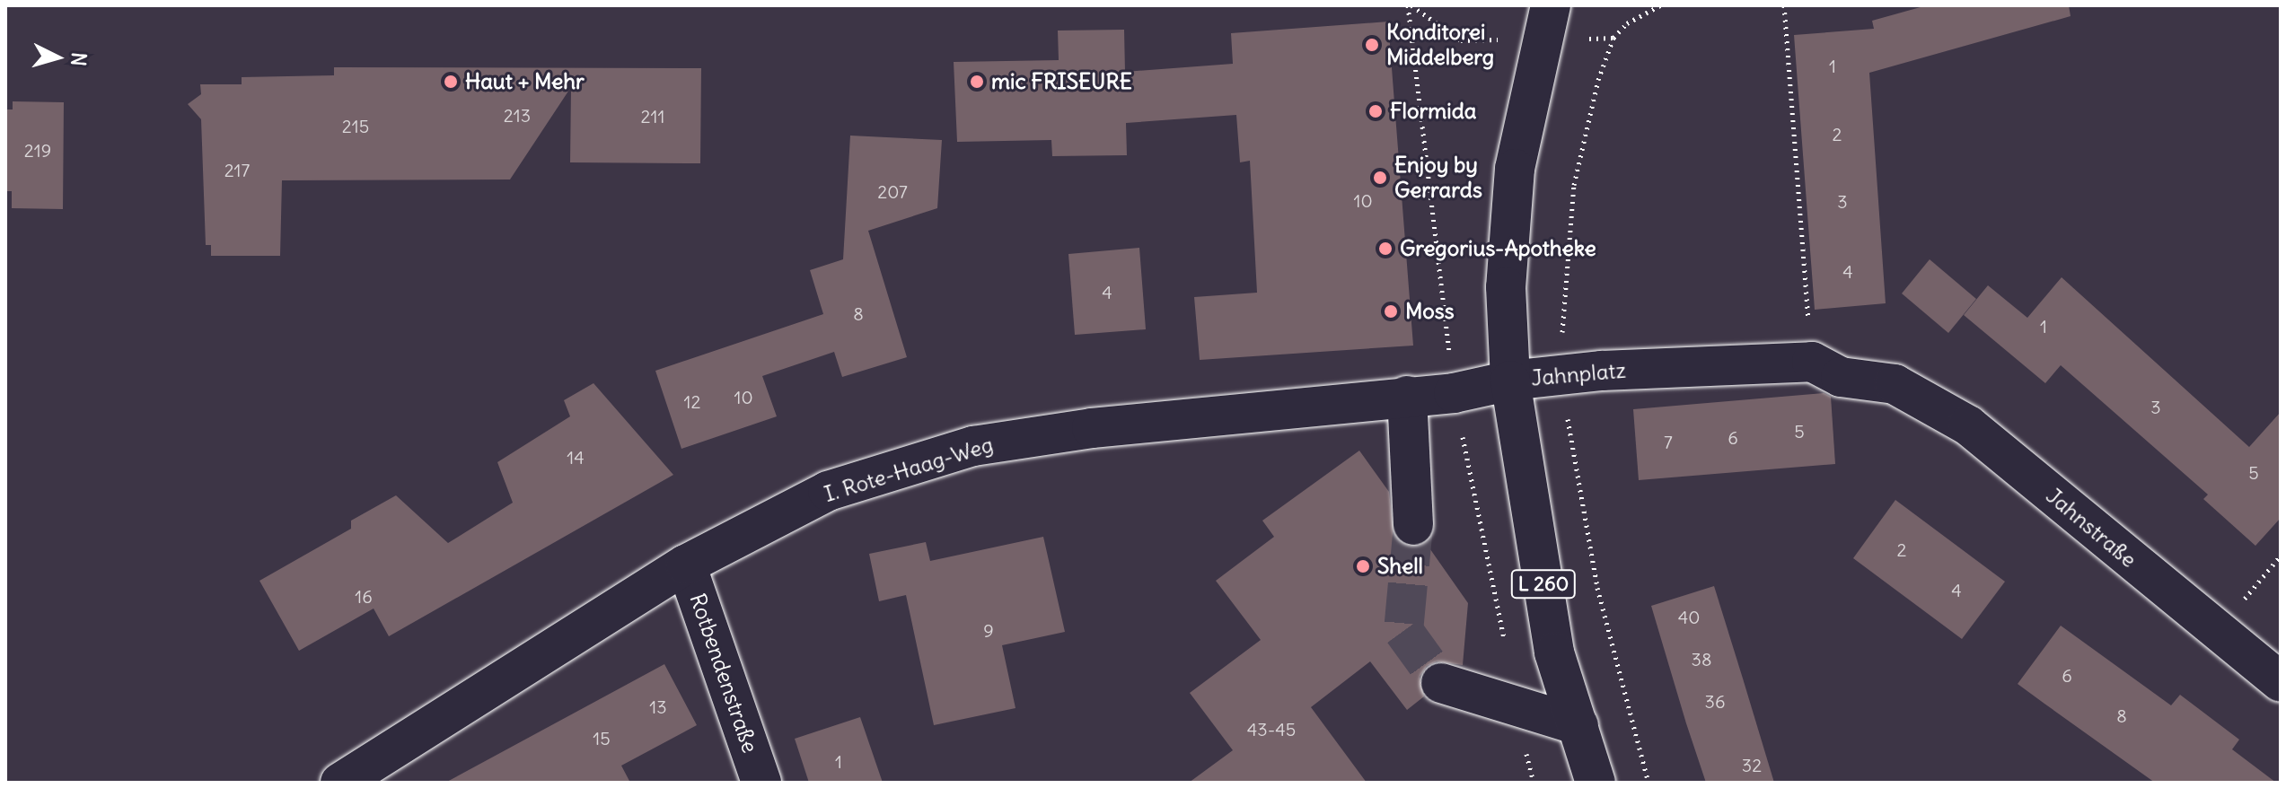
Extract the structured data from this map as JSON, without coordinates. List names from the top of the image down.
{
  "streets": {
    "street": [
      "Jahnplatz",
      "I. Rote-Haag-Weg",
      "Jahnstraße",
      "L 260",
      "Rotbendenstraße"
    ]
  },
  "crossings": [
    ["Jahnplatz", "I. Rote-Haag-Weg"],
    ["Jahnplatz", "Jahnstraße"],
    ["Jahnplatz", "L 260"],
    ["I. Rote-Haag-Weg", "L 260"],
    ["I. Rote-Haag-Weg", "Rotbendenstraße"]
  ],
  "places": [
    "Konditorei Middelberg",
    "Haut + Mehr",
    "mic FRISEURE",
    "Flormida",
    "Enjoy by Gerrards",
    "Gregorius-Apotheke",
    "Moss",
    "Shell"
  ],
  "house_numbers": [
    "1",
    "213",
    "211",
    "215",
    "2",
    "219",
    "217",
    "207",
    "10",
    "3",
    "4",
    "4",
    "8",
    "1",
    "10",
    "12",
    "3",
    "5",
    "6",
    "7",
    "14",
    "5",
    "2",
    "4",
    "16",
    "40",
    "9",
    "38",
    "6",
    "36",
    "13",
    "8",
    "43-45",
    "15",
    "1",
    "32"
  ],
  "north": "right"
}
